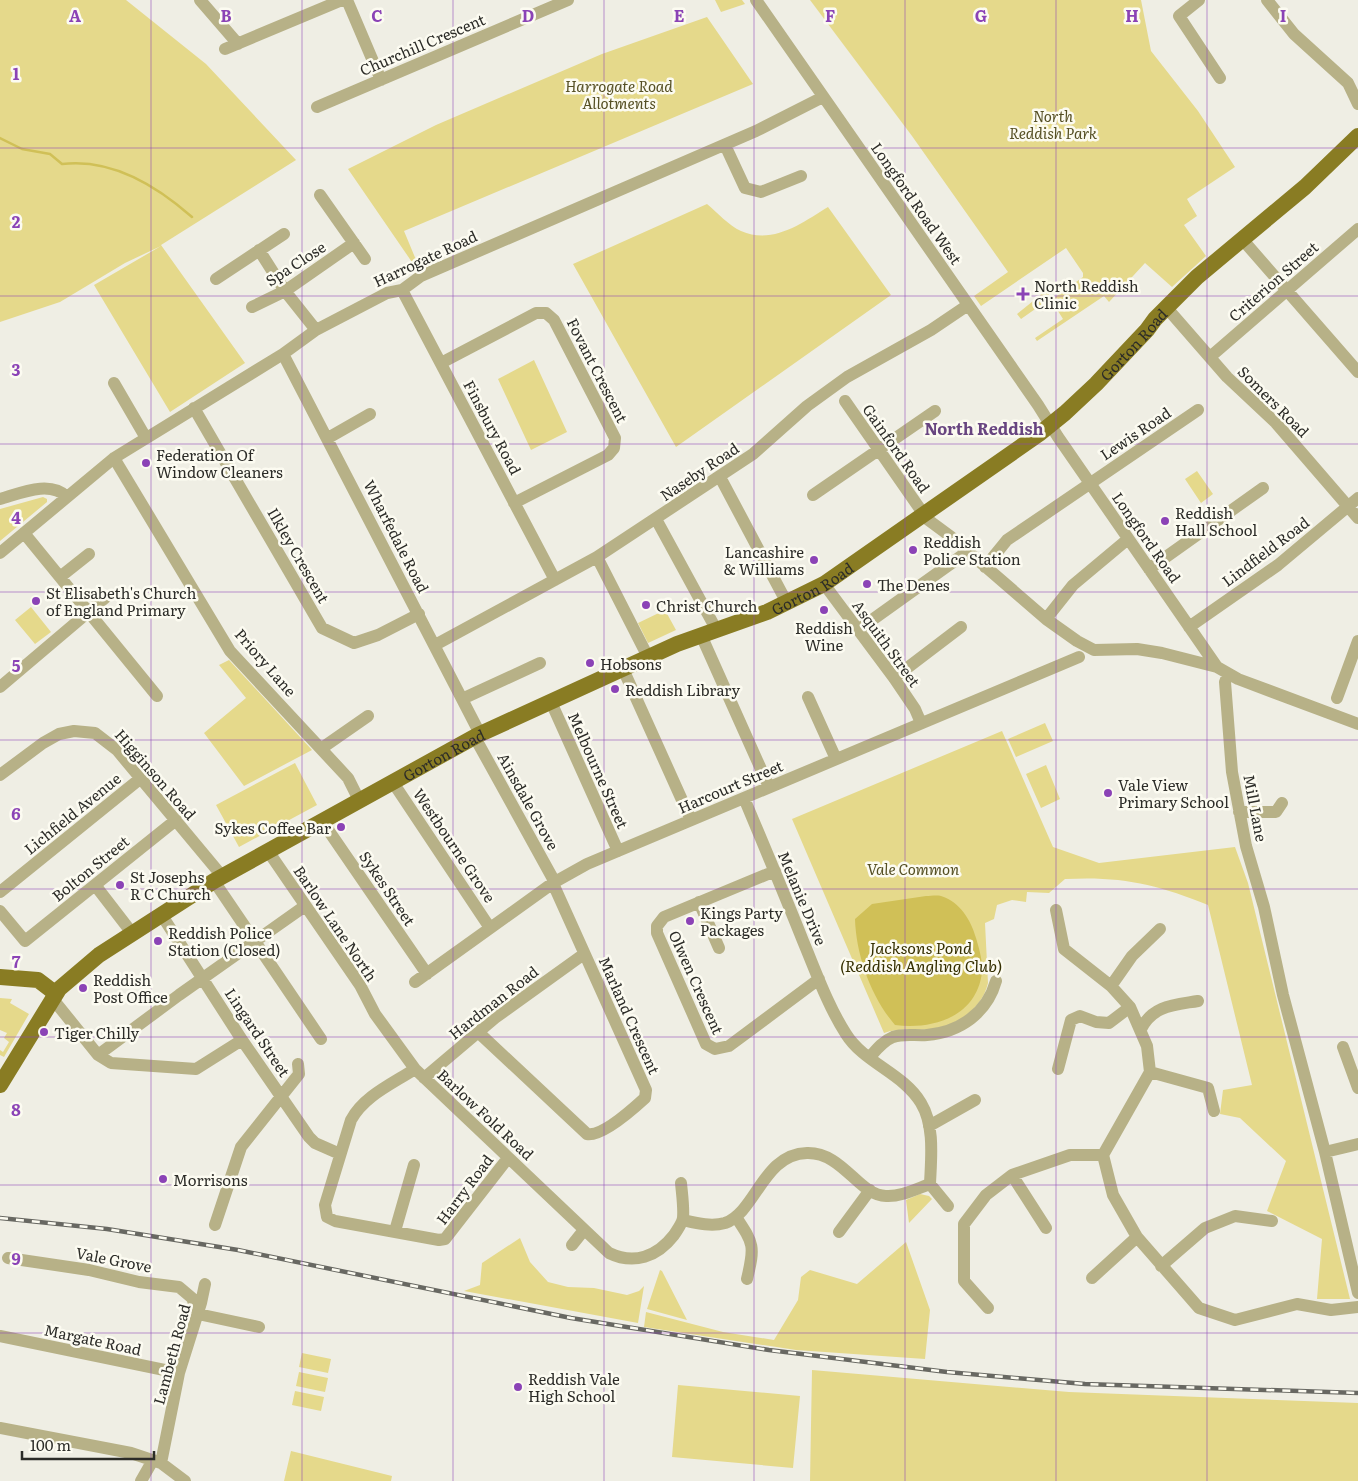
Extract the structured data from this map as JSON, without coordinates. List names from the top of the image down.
{
  "streets": {
    "main road": ["Gorton Road"],
    "street": [
      "Churchill Crescent",
      "Longford Road West",
      "Harrogate Road",
      "Spa Close",
      "Criterion Street",
      "Fovant Crescent",
      "Somers Road",
      "Finsbury Road",
      "Lewis Road",
      "Gainford Road",
      "Naseby Road",
      "Wharfedale Road",
      "Longford Road",
      "Lindfield Road",
      "Ilkley Crescent",
      "Asquith Street",
      "Priory Lane",
      "Melbourne Street",
      "Higginson Road",
      "Harcourt Street",
      "Ainsdale Grove",
      "Mill Lane",
      "Lichfield Avenue",
      "Westbourne Grove",
      "Bolton Street",
      "Sykes Street",
      "Melanie Drive",
      "Barlow Lane North",
      "Olwen Crescent",
      "Hardman Road",
      "Marland Crescent",
      "Lingard Street",
      "Barlow Fold Road",
      "Harry Road",
      "Vale Grove",
      "Margate Road",
      "Lambeth Road"
    ]
  },
  "crossings": [
    ["Longford Road West", "Harrogate Road"],
    ["Longford Road West", "Gorton Road"],
    ["Longford Road West", "Naseby Road"],
    ["Longford Road West", "Longford Road"],
    ["Harrogate Road", "Finsbury Road"],
    ["Harrogate Road", "Wharfedale Road"],
    ["Harrogate Road", "Ilkley Crescent"],
    ["Harrogate Road", "Priory Lane"],
    ["Criterion Street", "Somers Road"],
    ["Gorton Road", "Somers Road"],
    ["Gorton Road", "Gainford Road"],
    ["Gorton Road", "Wharfedale Road"],
    ["Gorton Road", "Longford Road"],
    ["Gorton Road", "Asquith Street"],
    ["Gorton Road", "Priory Lane"],
    ["Gorton Road", "Melbourne Street"],
    ["Gorton Road", "Higginson Road"],
    ["Gorton Road", "Ainsdale Grove"],
    ["Gorton Road", "Westbourne Grove"],
    ["Gorton Road", "Sykes Street"],
    ["Gorton Road", "Barlow Lane North"],
    ["Gorton Road", "Lingard Street"],
    ["Fovant Crescent", "Finsbury Road"],
    ["Somers Road", "Lindfield Road"],
    ["Finsbury Road", "Naseby Road"],
    ["Lewis Road", "Longford Road"],
    ["Naseby Road", "Wharfedale Road"],
    ["Wharfedale Road", "Ilkley Crescent"],
    ["Wharfedale Road", "Ainsdale Grove"],
    ["Longford Road", "Lindfield Road"],
    ["Longford Road", "Mill Lane"],
    ["Asquith Street", "Harcourt Street"],
    ["Melbourne Street", "Harcourt Street"],
    ["Higginson Road", "Lichfield Avenue"],
    ["Higginson Road", "Bolton Street"],
    ["Harcourt Street", "Ainsdale Grove"],
    ["Harcourt Street", "Westbourne Grove"],
    ["Harcourt Street", "Sykes Street"],
    ["Harcourt Street", "Melanie Drive"],
    ["Harcourt Street", "Marland Crescent"],
    ["Ainsdale Grove", "Marland Crescent"],
    ["Melanie Drive", "Olwen Crescent"],
    ["Barlow Lane North", "Barlow Fold Road"],
    ["Hardman Road", "Marland Crescent"],
    ["Hardman Road", "Lingard Street"],
    ["Hardman Road", "Barlow Fold Road"],
    ["Hardman Road", "Harry Road"],
    ["Barlow Fold Road", "Harry Road"],
    ["Vale Grove", "Lambeth Road"],
    ["Margate Road", "Lambeth Road"]
  ],
  "districts": ["North Reddish"],
  "water": ["Jacksons Pond (Reddish Angling Club)"],
  "parks": ["Harrogate Road Allotments", "North Reddish Park", "Vale Common"],
  "places": {
    "health": ["North Reddish Clinic"],
    "other": [
      "Federation Of Window Cleaners",
      "Reddish Hall School",
      "Reddish Police Station",
      "Lancashire & Williams",
      "The Denes",
      "St Elisabeth's Church of England Primary",
      "Christ Church",
      "Reddish Wine",
      "Hobsons",
      "Reddish Library",
      "Vale View Primary School",
      "Sykes Coffee Bar",
      "St Josephs R C Church",
      "Kings Party Packages",
      "Reddish Police Station (Closed)",
      "Reddish Post Office",
      "Tiger Chilly",
      "Morrisons",
      "Reddish Vale High School"
    ]
  },
  "scale_bar": "100 m",
  "grid": {
    "columns": [
      "A",
      "B",
      "C",
      "D",
      "E",
      "F",
      "G",
      "H",
      "I"
    ],
    "rows": [
      "1",
      "2",
      "3",
      "4",
      "5",
      "6",
      "7",
      "8",
      "9"
    ]
  }
}
